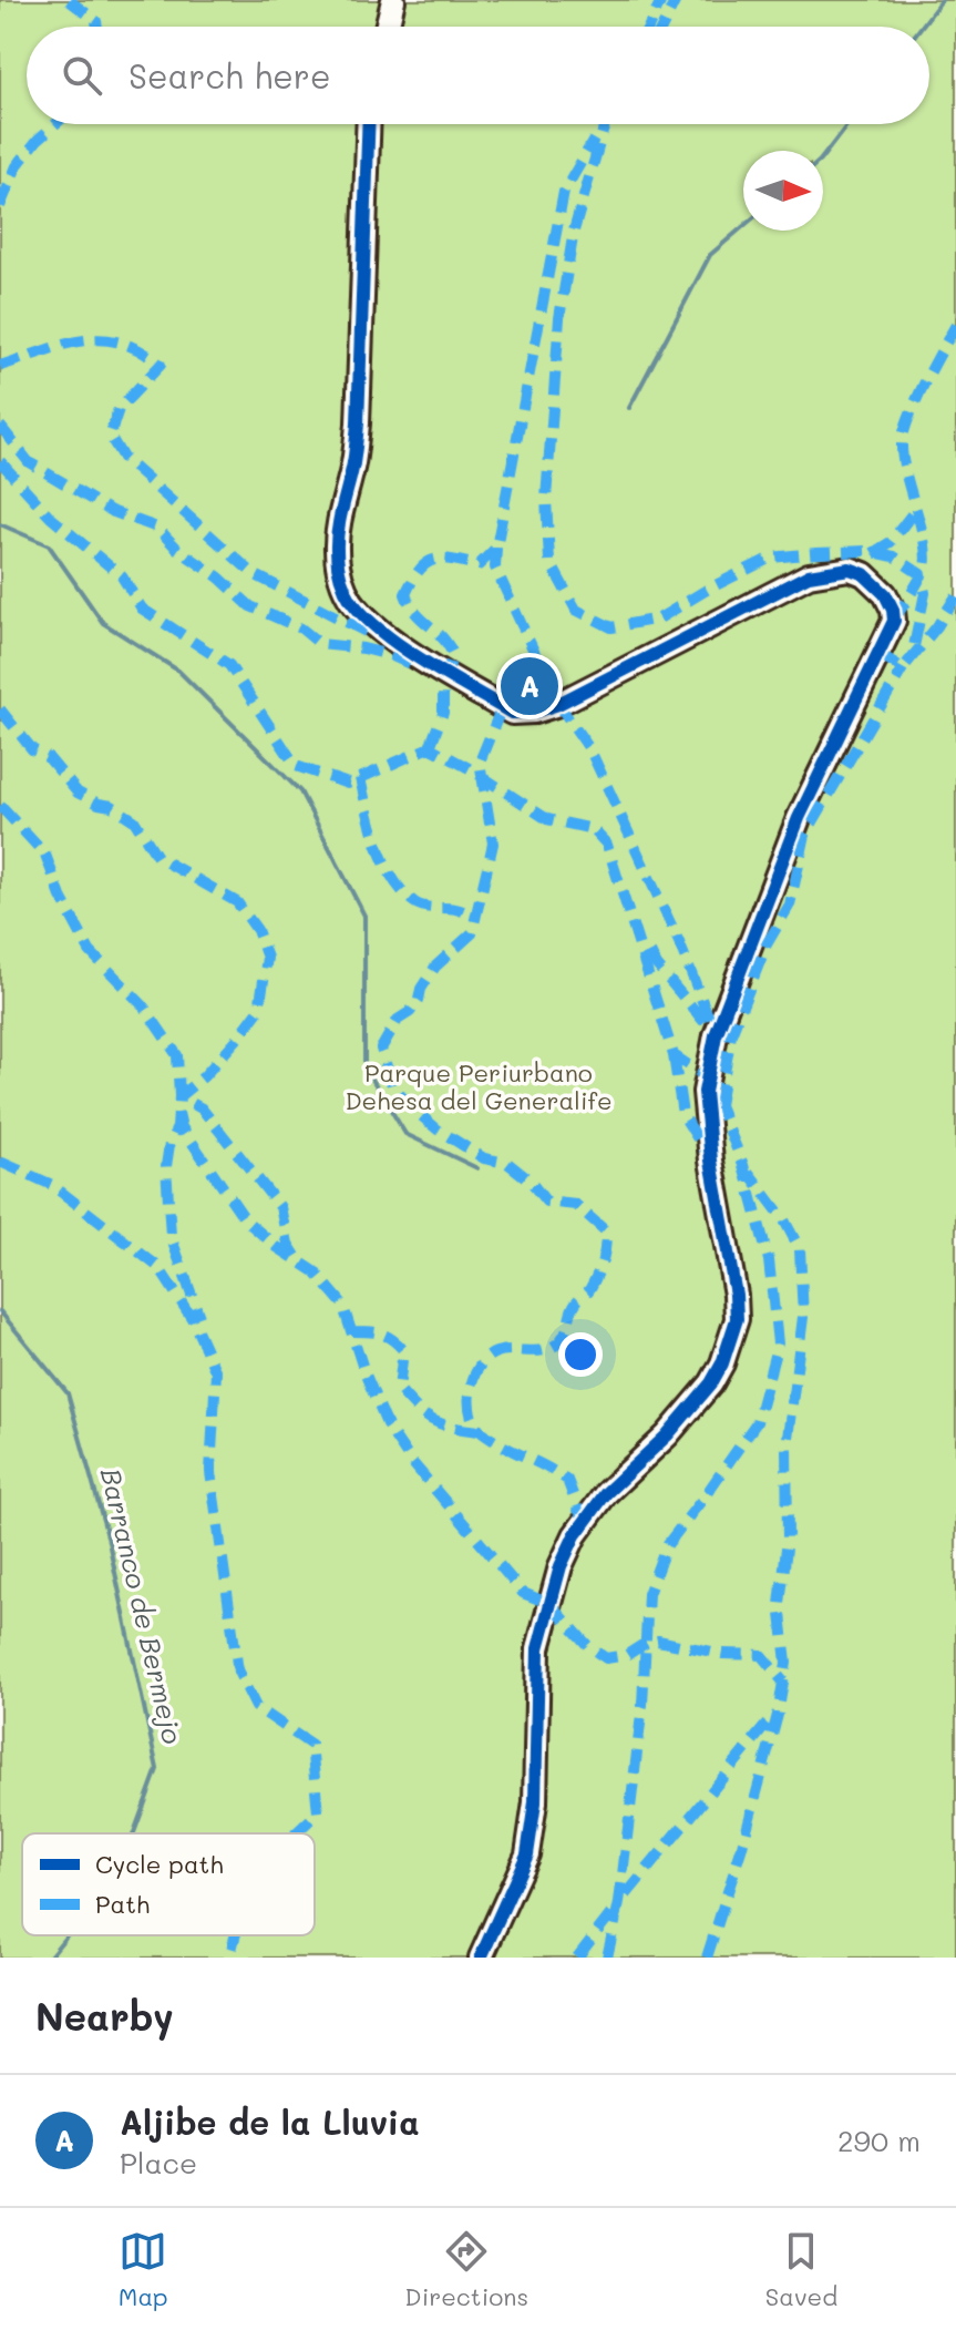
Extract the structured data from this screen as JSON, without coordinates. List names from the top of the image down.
{
  "water": ["Barranco de Bermejo"],
  "parks": ["Parque Periurbano Dehesa del Generalife"],
  "legend": ["Cycle path", "Path"],
  "north": "right",
  "page": {
    "search": "Search here",
    "pins": "A",
    "heading": "Nearby",
    "list": [
      {
        "mark": "A",
        "name": "Aljibe de la Lluvia",
        "note": "Place",
        "value": "290 m"
      }
    ],
    "nav": ["Map", "Directions", "Saved"]
  }
}
